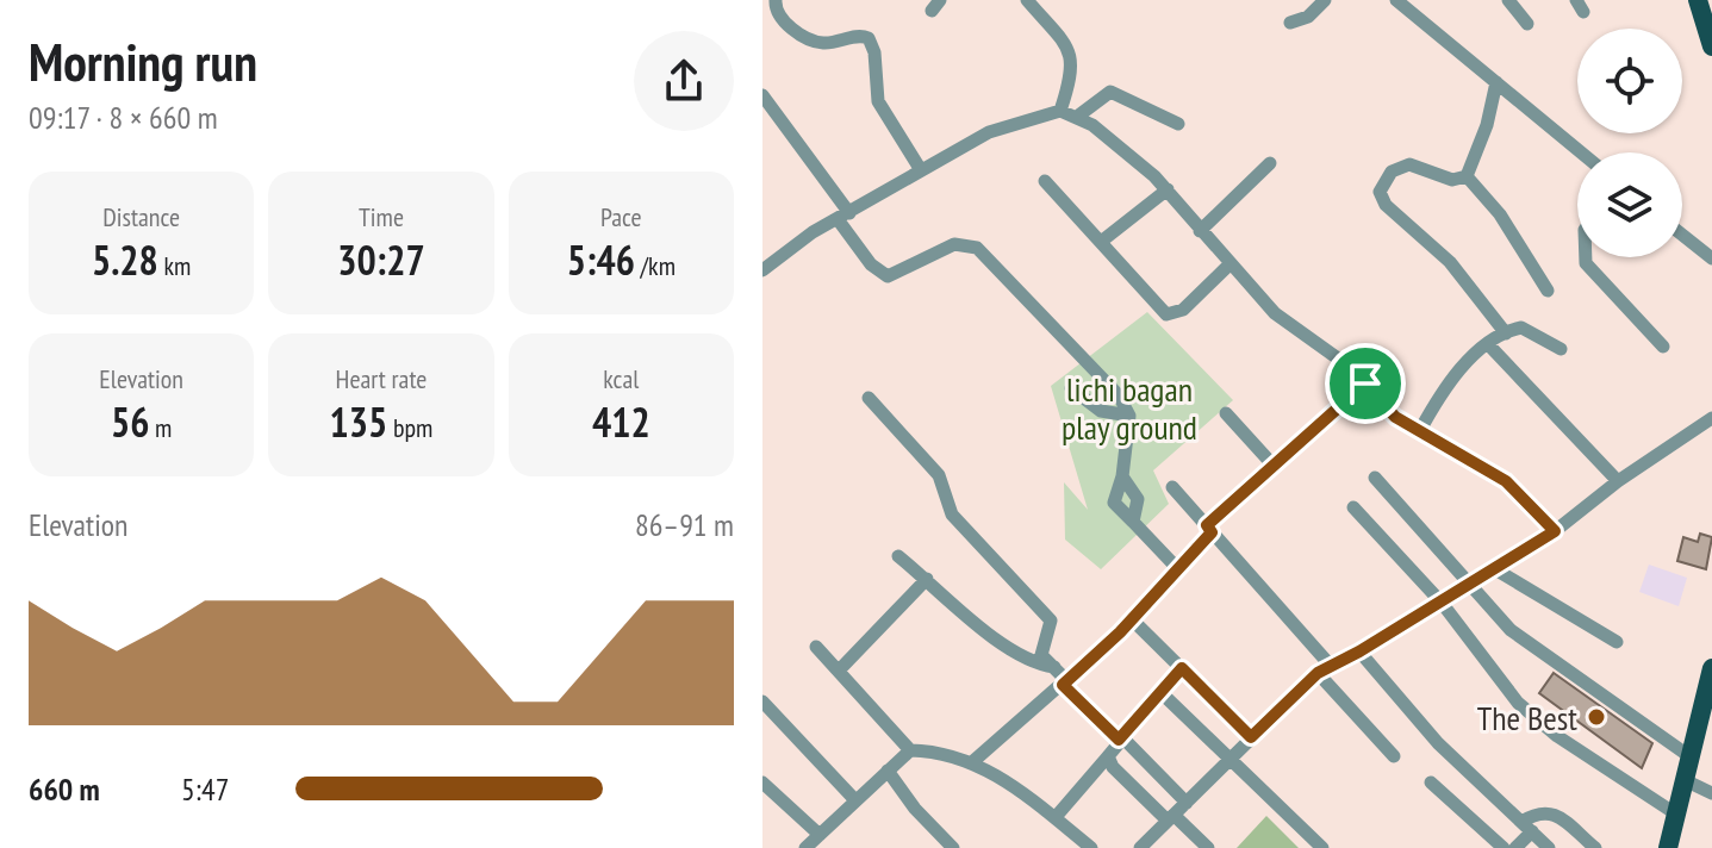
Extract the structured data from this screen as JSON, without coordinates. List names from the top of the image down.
{
  "parks": ["lichi bagan play ground"],
  "places": ["The Best"],
  "page": {
    "heading": ["Morning run", "09:17 · 8 × 660 m"],
    "stats": [
      ["Distance", "5.28 km"],
      ["Time", "30:27"],
      ["Pace", "5:46 /km"],
      ["Elevation", "56 m"],
      ["Heart rate", "135 bpm"],
      ["kcal", "412"]
    ],
    "chart": ["Elevation", "86–91 m"],
    "list": [
      {
        "name": "660 m",
        "note": "5:47"
      }
    ]
  }
}
